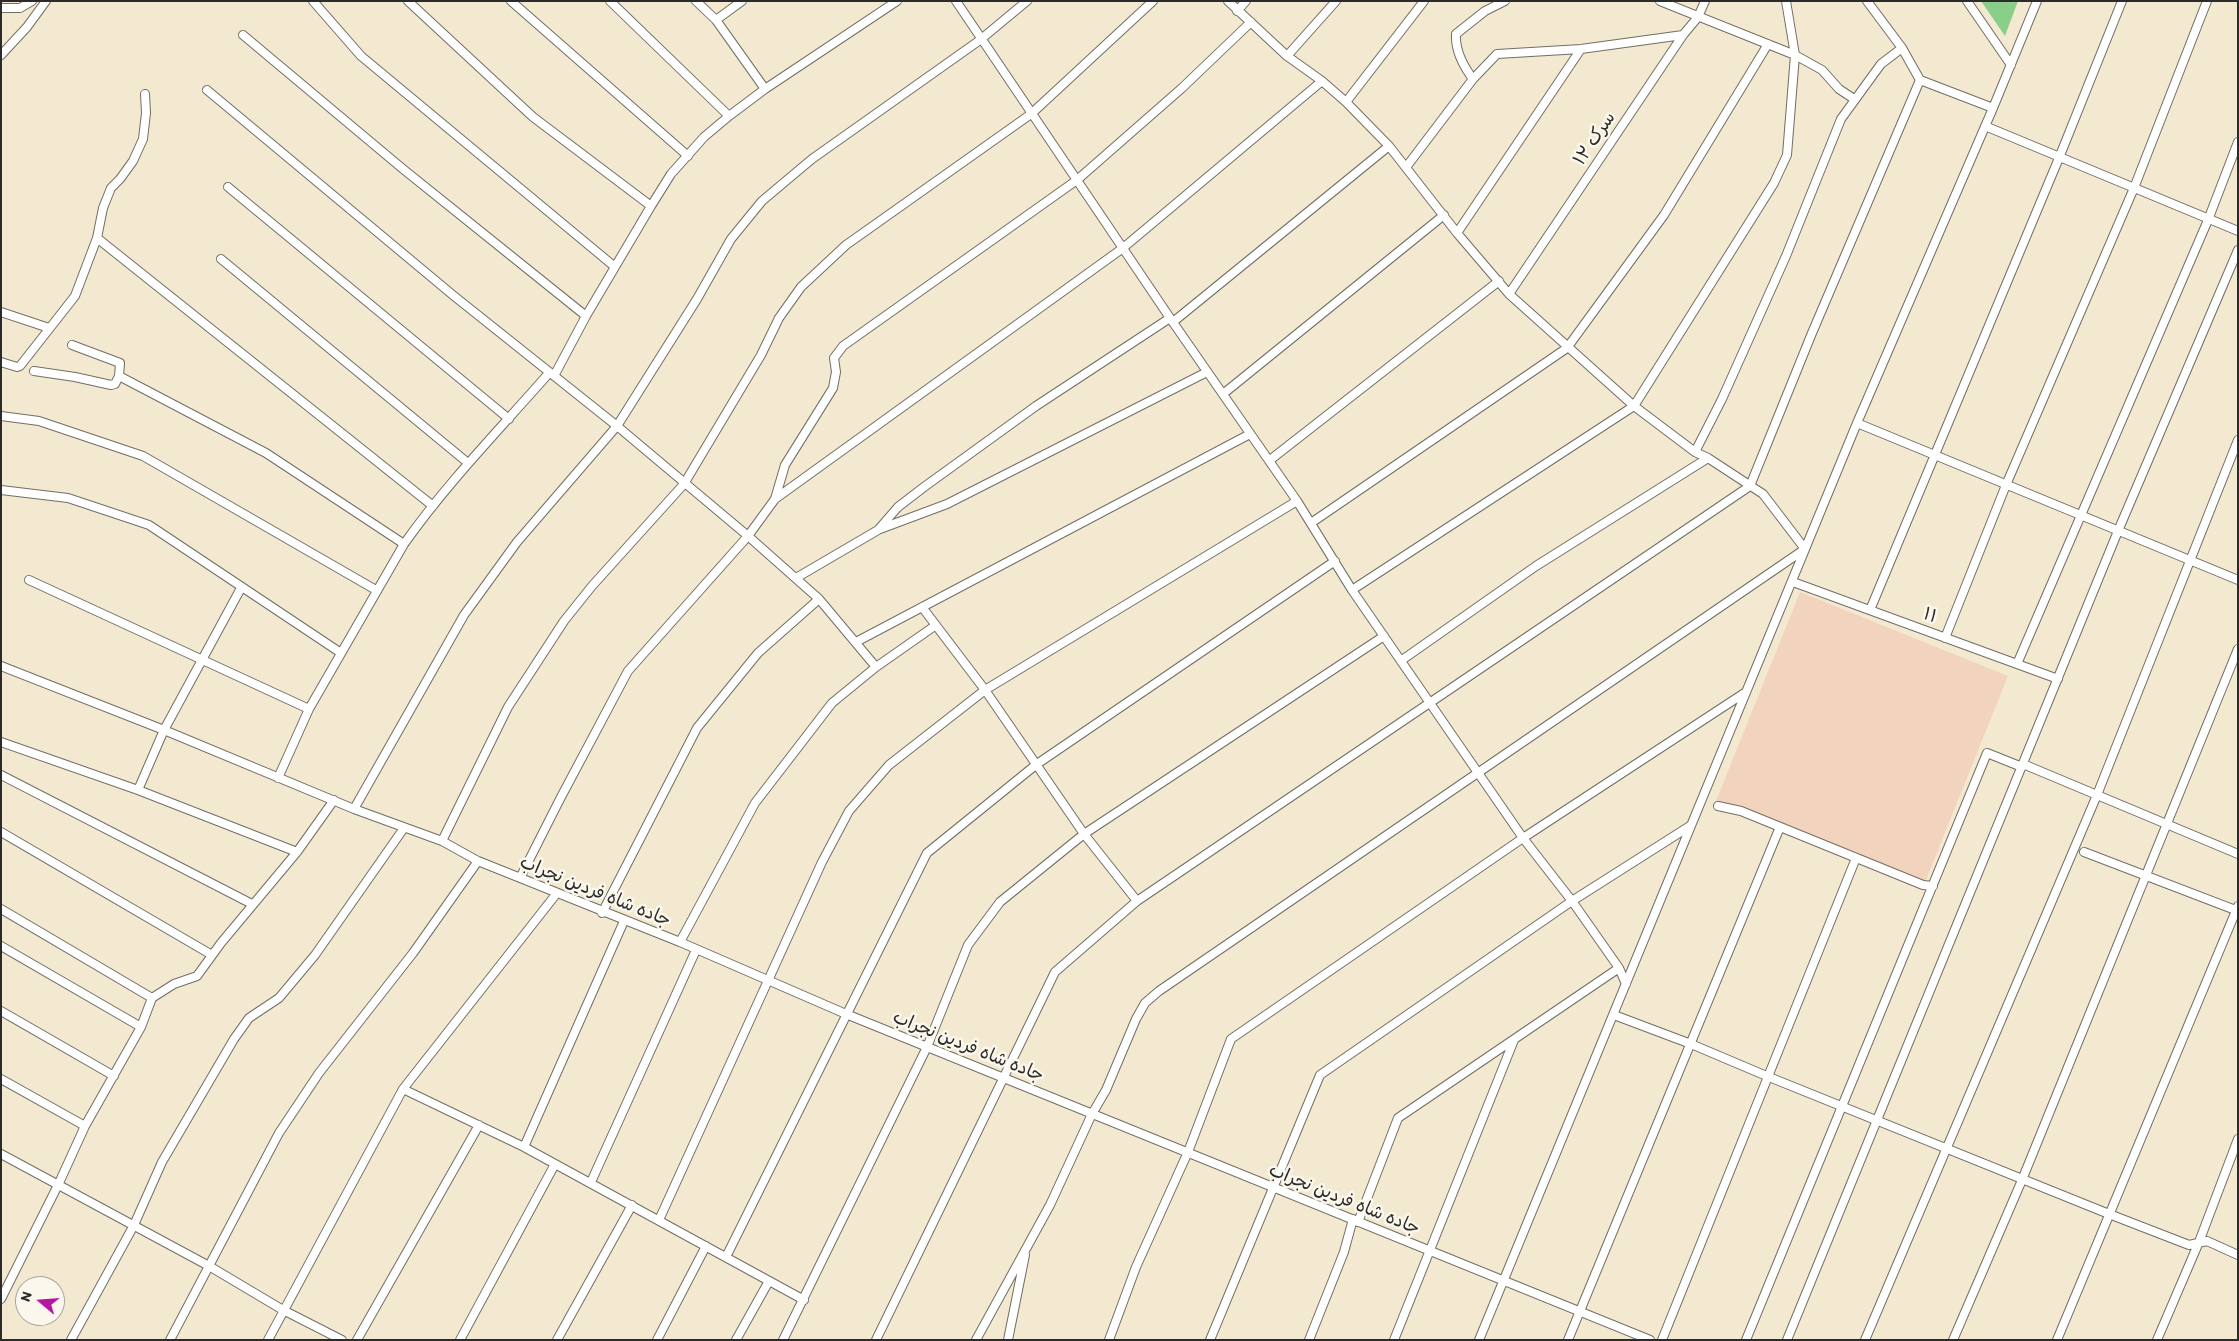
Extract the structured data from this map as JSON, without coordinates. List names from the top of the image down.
{
  "streets": {
    "street": ["سرک ۱۲", "۱۱", "جاده شاه فردین نجراب"]
  },
  "north": "left"
}
